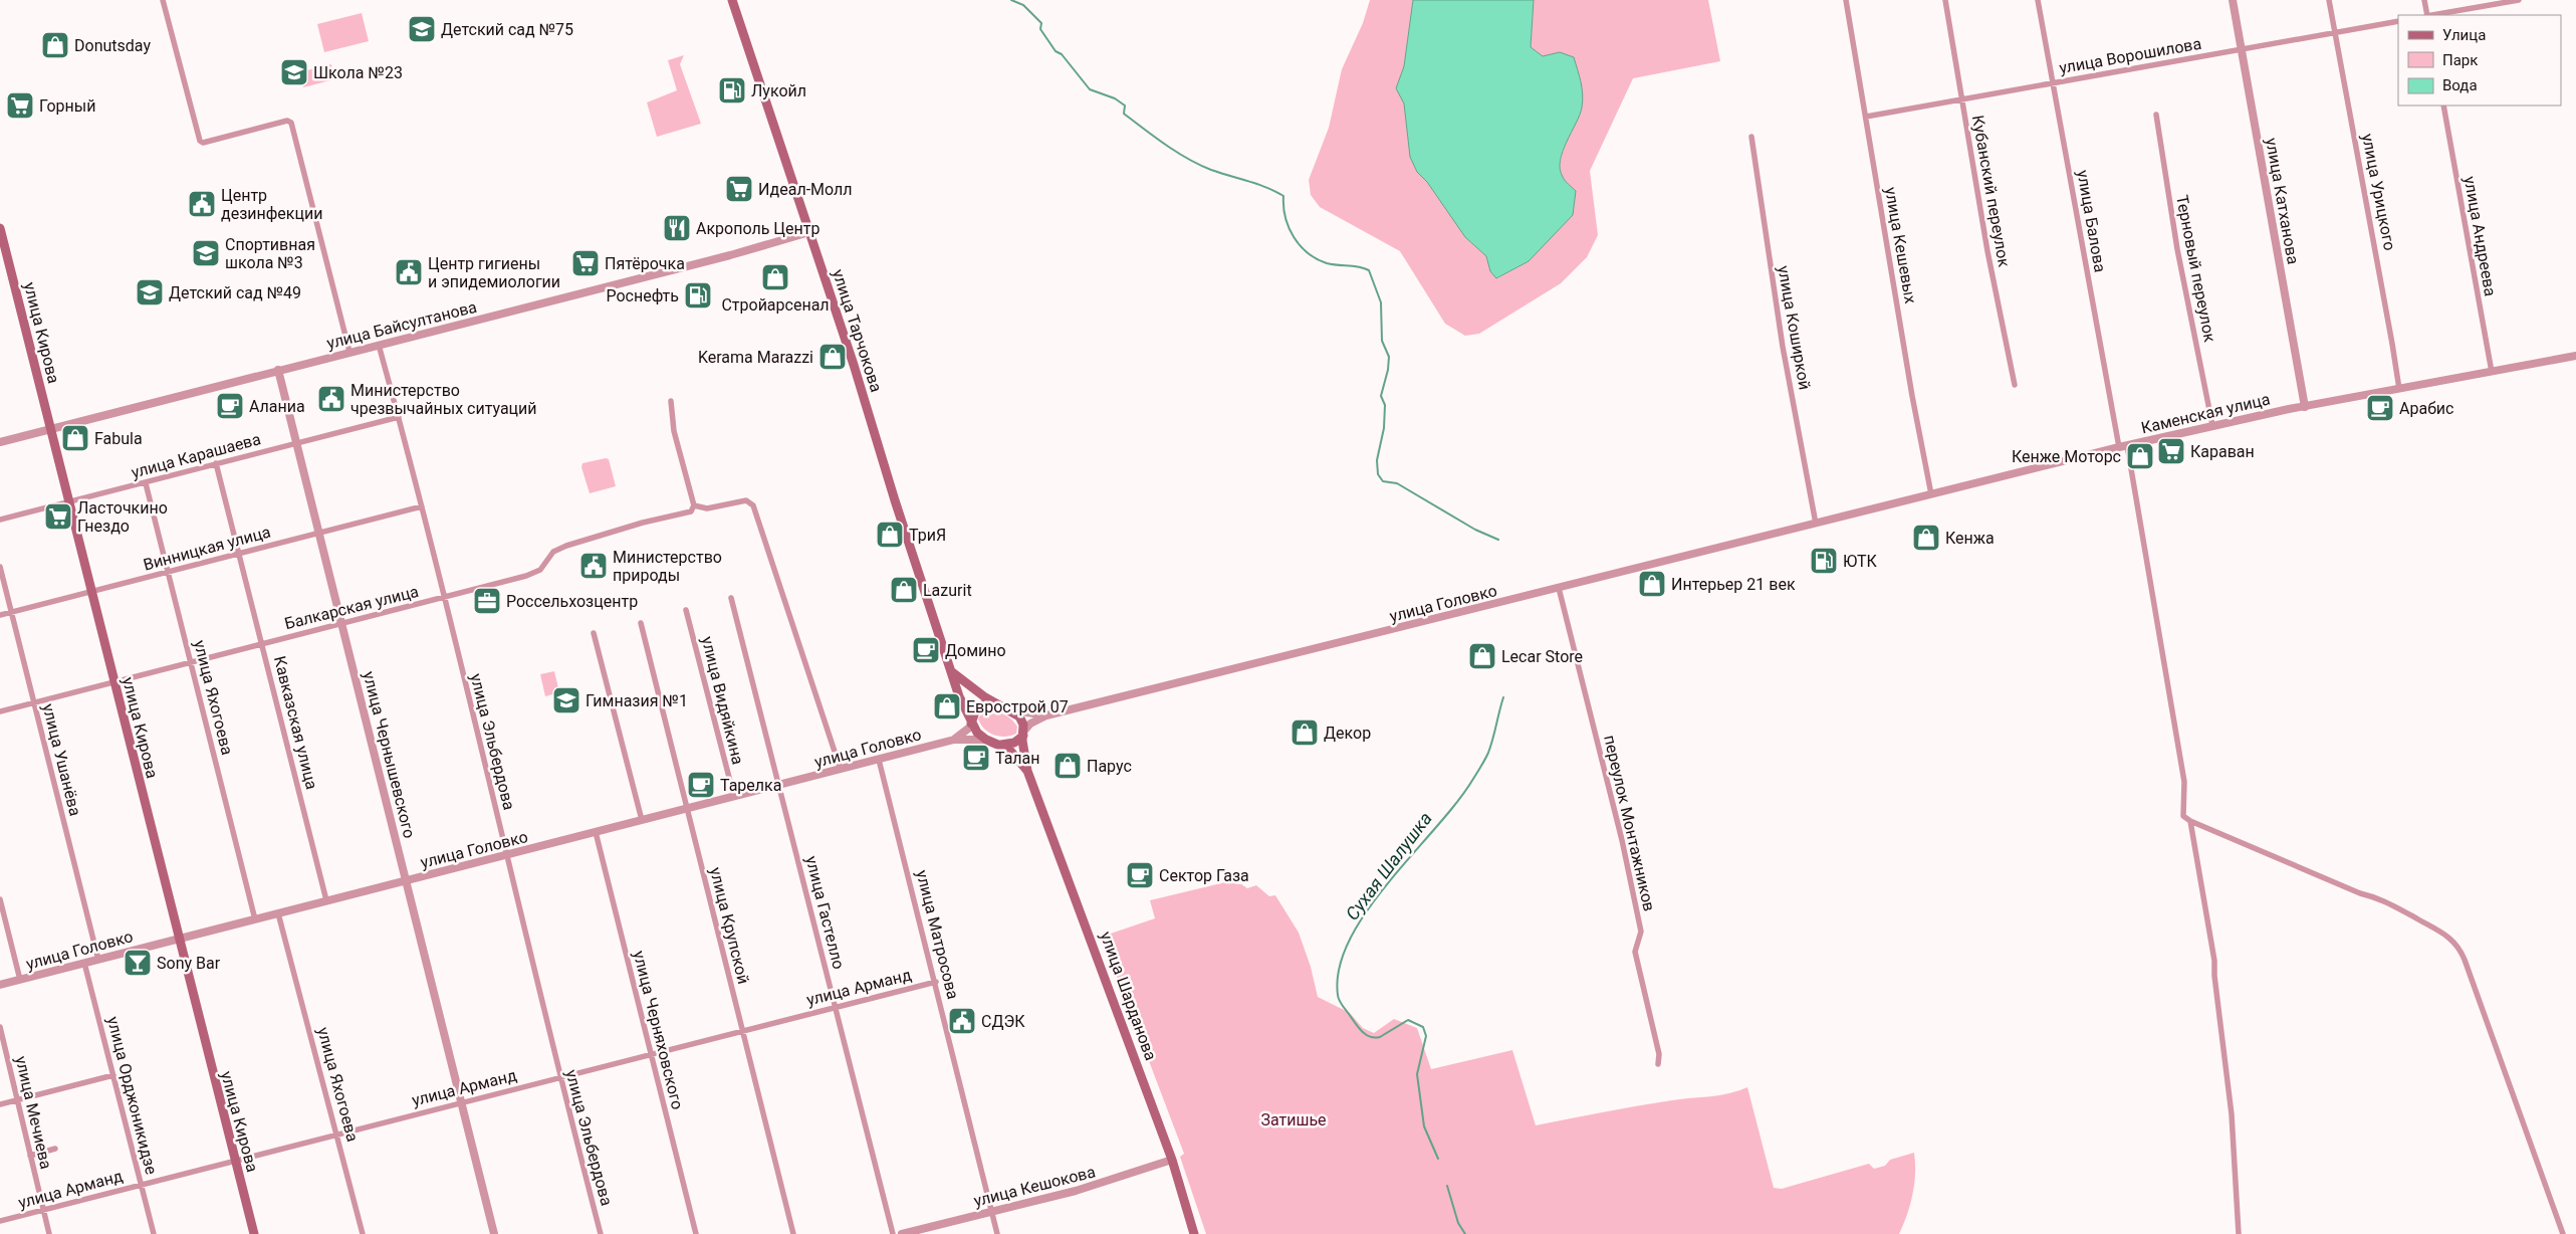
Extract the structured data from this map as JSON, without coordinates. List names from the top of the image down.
{
  "streets": {
    "main road": ["улица Тарчокова", "улица Кирова", "улица Шарданова"],
    "street": [
      "улица Ворошилова",
      "Кубанский переулок",
      "улица Урицкого",
      "улица Катханова",
      "улица Балова",
      "улица Андреева",
      "улица Кешевых",
      "Терновый переулок",
      "улица Байсултанова",
      "улица Коширкой",
      "Каменская улица",
      "улица Карашаева",
      "Винницкая улица",
      "улица Головко",
      "Балкарская улица",
      "улица Яхогоева",
      "улица Видяйкина",
      "Кавказская улица",
      "улица Эльбердова",
      "улица Чернышевского",
      "улица Ушанёва",
      "переулок Монтажников",
      "улица Гастелло",
      "улица Крупской",
      "улица Матросова",
      "улица Арманд",
      "улица Черняховского",
      "улица Орджоникидзе",
      "улица Мечиева",
      "улица Кешокова"
    ]
  },
  "crossings": [
    ["улица Ворошилова", "Кубанский переулок"],
    ["улица Ворошилова", "улица Урицкого"],
    ["улица Ворошилова", "улица Катханова"],
    ["улица Ворошилова", "улица Балова"],
    ["улица Ворошилова", "улица Кешевых"],
    ["улица Урицкого", "Каменская улица"],
    ["улица Катханова", "Каменская улица"],
    ["улица Балова", "Каменская улица"],
    ["улица Андреева", "Каменская улица"],
    ["улица Кешевых", "Каменская улица"],
    ["Терновый переулок", "Каменская улица"],
    ["улица Байсултанова", "улица Тарчокова"],
    ["улица Байсултанова", "улица Кирова"],
    ["улица Байсултанова", "улица Эльбердова"],
    ["улица Байсултанова", "улица Чернышевского"],
    ["улица Коширкой", "улица Головко"],
    ["улица Кирова", "улица Карашаева"],
    ["улица Кирова", "Винницкая улица"],
    ["улица Кирова", "улица Головко"],
    ["улица Кирова", "Балкарская улица"],
    ["улица Кирова", "улица Арманд"],
    ["Каменская улица", "улица Головко"],
    ["улица Карашаева", "улица Яхогоева"],
    ["улица Карашаева", "Кавказская улица"],
    ["улица Карашаева", "улица Эльбердова"],
    ["улица Карашаева", "улица Чернышевского"],
    ["Винницкая улица", "улица Яхогоева"],
    ["Винницкая улица", "Кавказская улица"],
    ["Винницкая улица", "улица Эльбердова"],
    ["Винницкая улица", "улица Чернышевского"],
    ["Винницкая улица", "улица Ушанёва"],
    ["улица Головко", "улица Яхогоева"],
    ["улица Головко", "улица Видяйкина"],
    ["улица Головко", "Кавказская улица"],
    ["улица Головко", "улица Эльбердова"],
    ["улица Головко", "улица Чернышевского"],
    ["улица Головко", "улица Ушанёва"],
    ["улица Головко", "переулок Монтажников"],
    ["улица Головко", "улица Гастелло"],
    ["улица Головко", "улица Крупской"],
    ["улица Головко", "улица Матросова"],
    ["улица Головко", "улица Черняховского"],
    ["улица Головко", "улица Орджоникидзе"],
    ["Балкарская улица", "улица Яхогоева"],
    ["Балкарская улица", "Кавказская улица"],
    ["Балкарская улица", "улица Эльбердова"],
    ["Балкарская улица", "улица Чернышевского"],
    ["Балкарская улица", "улица Ушанёва"],
    ["улица Яхогоева", "улица Арманд"],
    ["улица Эльбердова", "улица Арманд"],
    ["улица Чернышевского", "улица Арманд"],
    ["улица Гастелло", "улица Арманд"],
    ["улица Крупской", "улица Арманд"],
    ["улица Матросова", "улица Арманд"],
    ["улица Матросова", "улица Кешокова"],
    ["улица Арманд", "улица Черняховского"],
    ["улица Арманд", "улица Орджоникидзе"],
    ["улица Арманд", "улица Мечиева"],
    ["улица Шарданова", "улица Кешокова"]
  ],
  "water": ["Сухая Шалушка"],
  "parks": ["Затишье"],
  "places": {
    "school or university": [
      "Детский сад №75",
      "Школа №23",
      "Спортивная школа №3",
      "Детский сад №49",
      "Гимназия №1"
    ],
    "shop": [
      "Donutsday",
      "Стройарсенал",
      "Kerama Marazzi",
      "Fabula",
      "Кенже Моторс",
      "ТриЯ",
      "Кенжа",
      "Интерьер 21 век",
      "Lazurit",
      "Lecar Store",
      "Еврострой 07",
      "Декор",
      "Парус"
    ],
    "fuel station": ["Лукойл", "Роснефть", "ЮТК"],
    "supermarket": [
      "Горный",
      "Идеал-Молл",
      "Пятёрочка",
      "Караван",
      "Ласточкино Гнездо"
    ],
    "public building": [
      "Центр дезинфекции",
      "Центр гигиены и эпидемиологии",
      "Министерство чрезвычайных ситуаций",
      "Министерство природы",
      "СДЭК"
    ],
    "restaurant": ["Акрополь Центр"],
    "cafe": [
      "Аланиа",
      "Арабис",
      "Домино",
      "Талан",
      "Тарелка",
      "Сектор Газа"
    ],
    "office": ["Россельхозцентр"],
    "bar": ["Sony Bar"]
  },
  "legend": ["Улица", "Парк", "Вода"]
}
